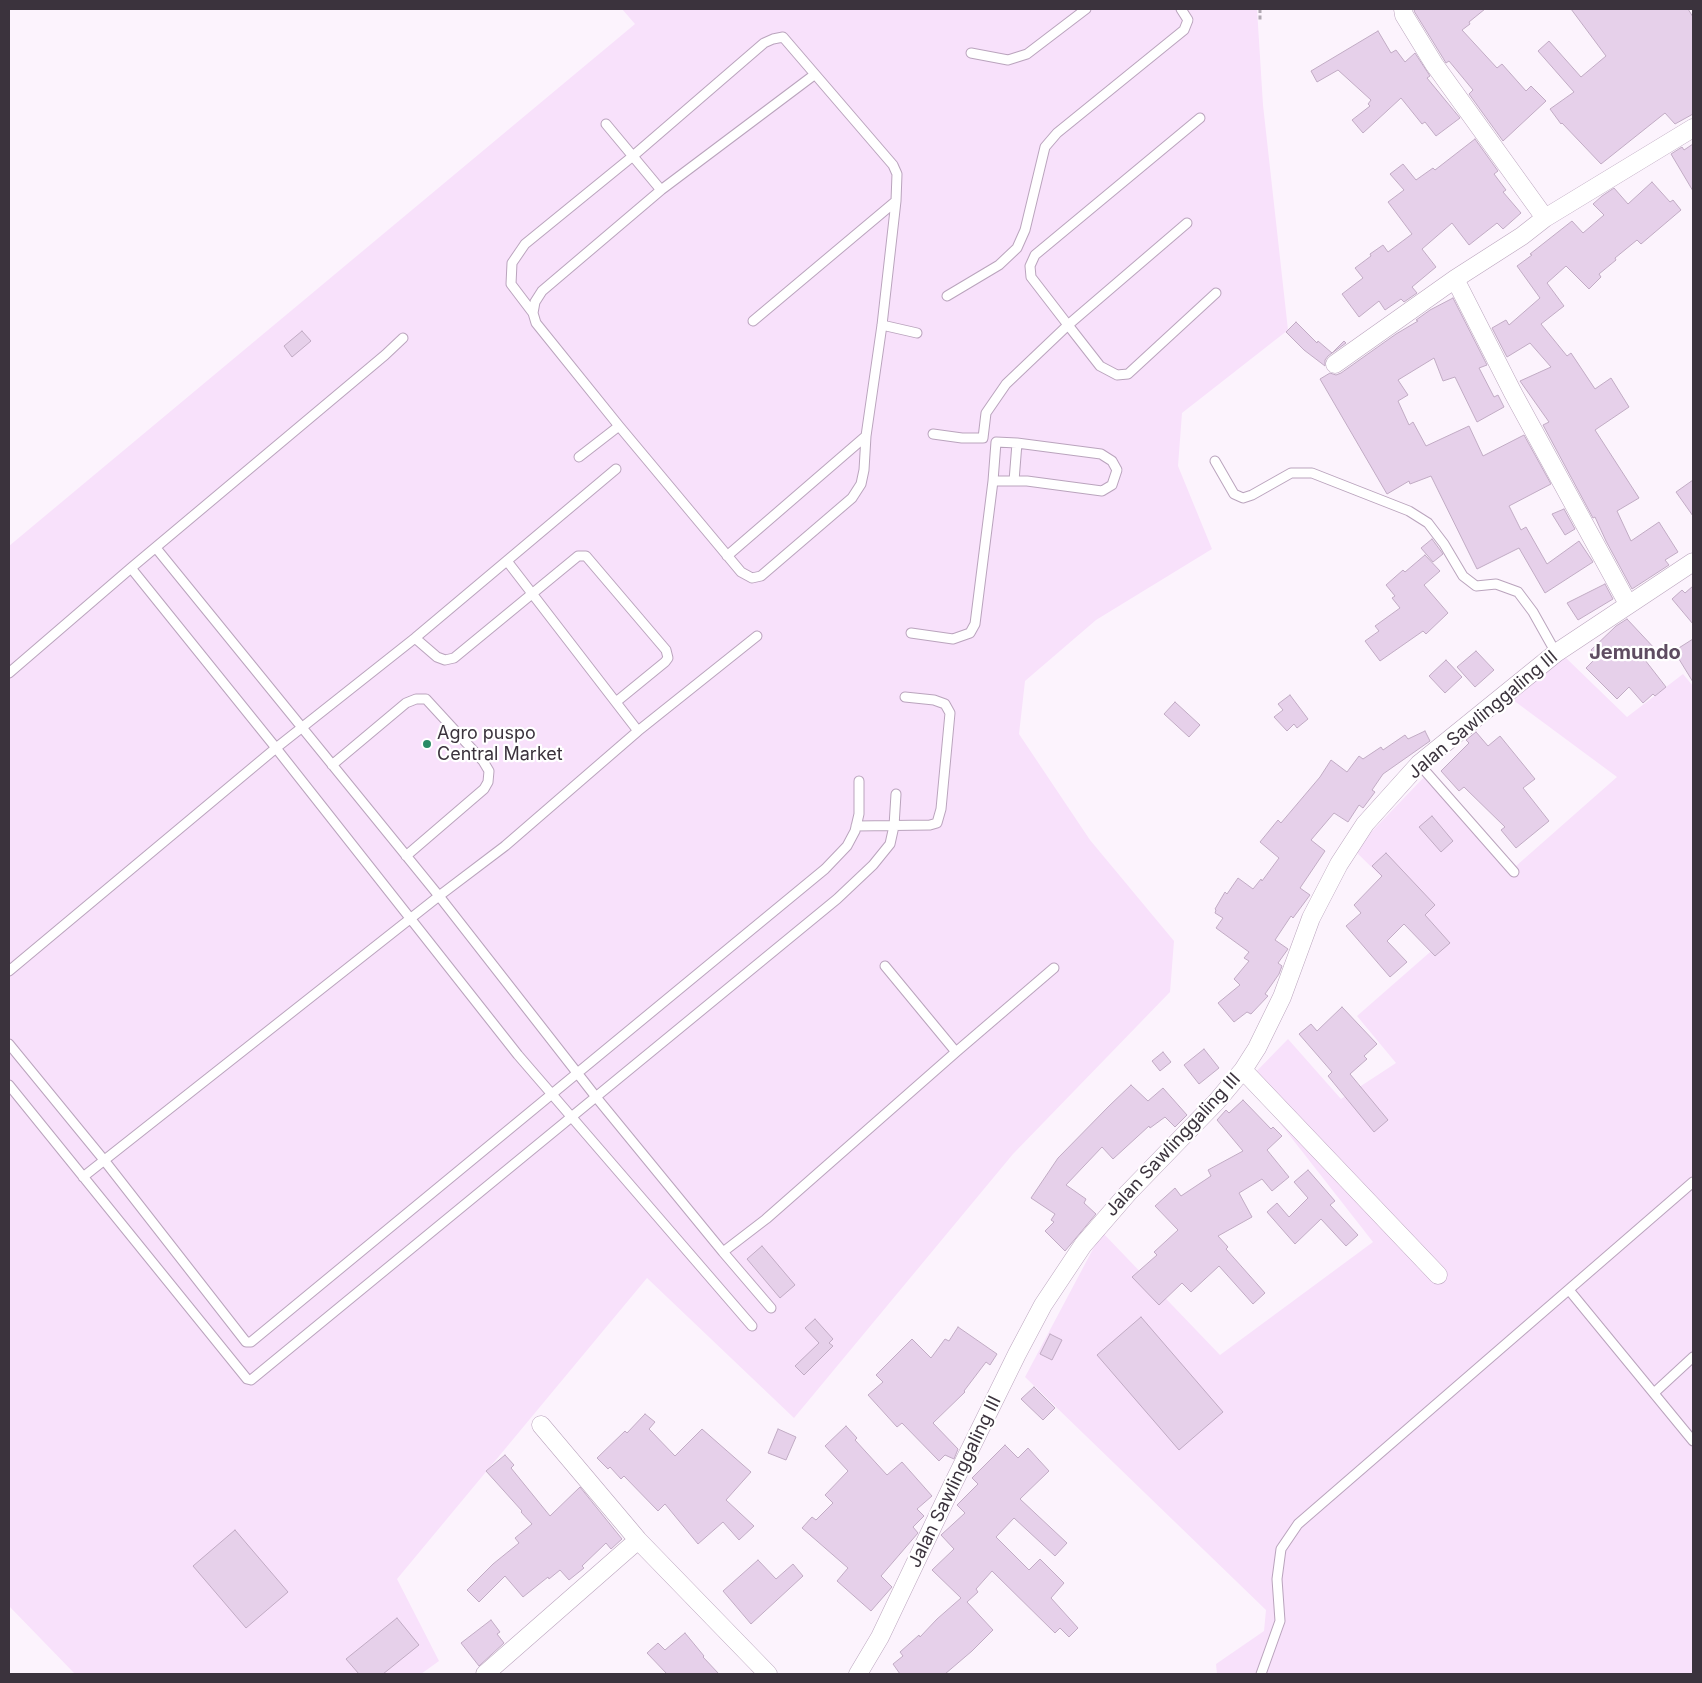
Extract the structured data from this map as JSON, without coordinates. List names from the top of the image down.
{
  "streets": {
    "street": ["Jalan Sawlinggaling III"]
  },
  "districts": ["Jemundo"],
  "places": ["Agro puspo Central Market"]
}
